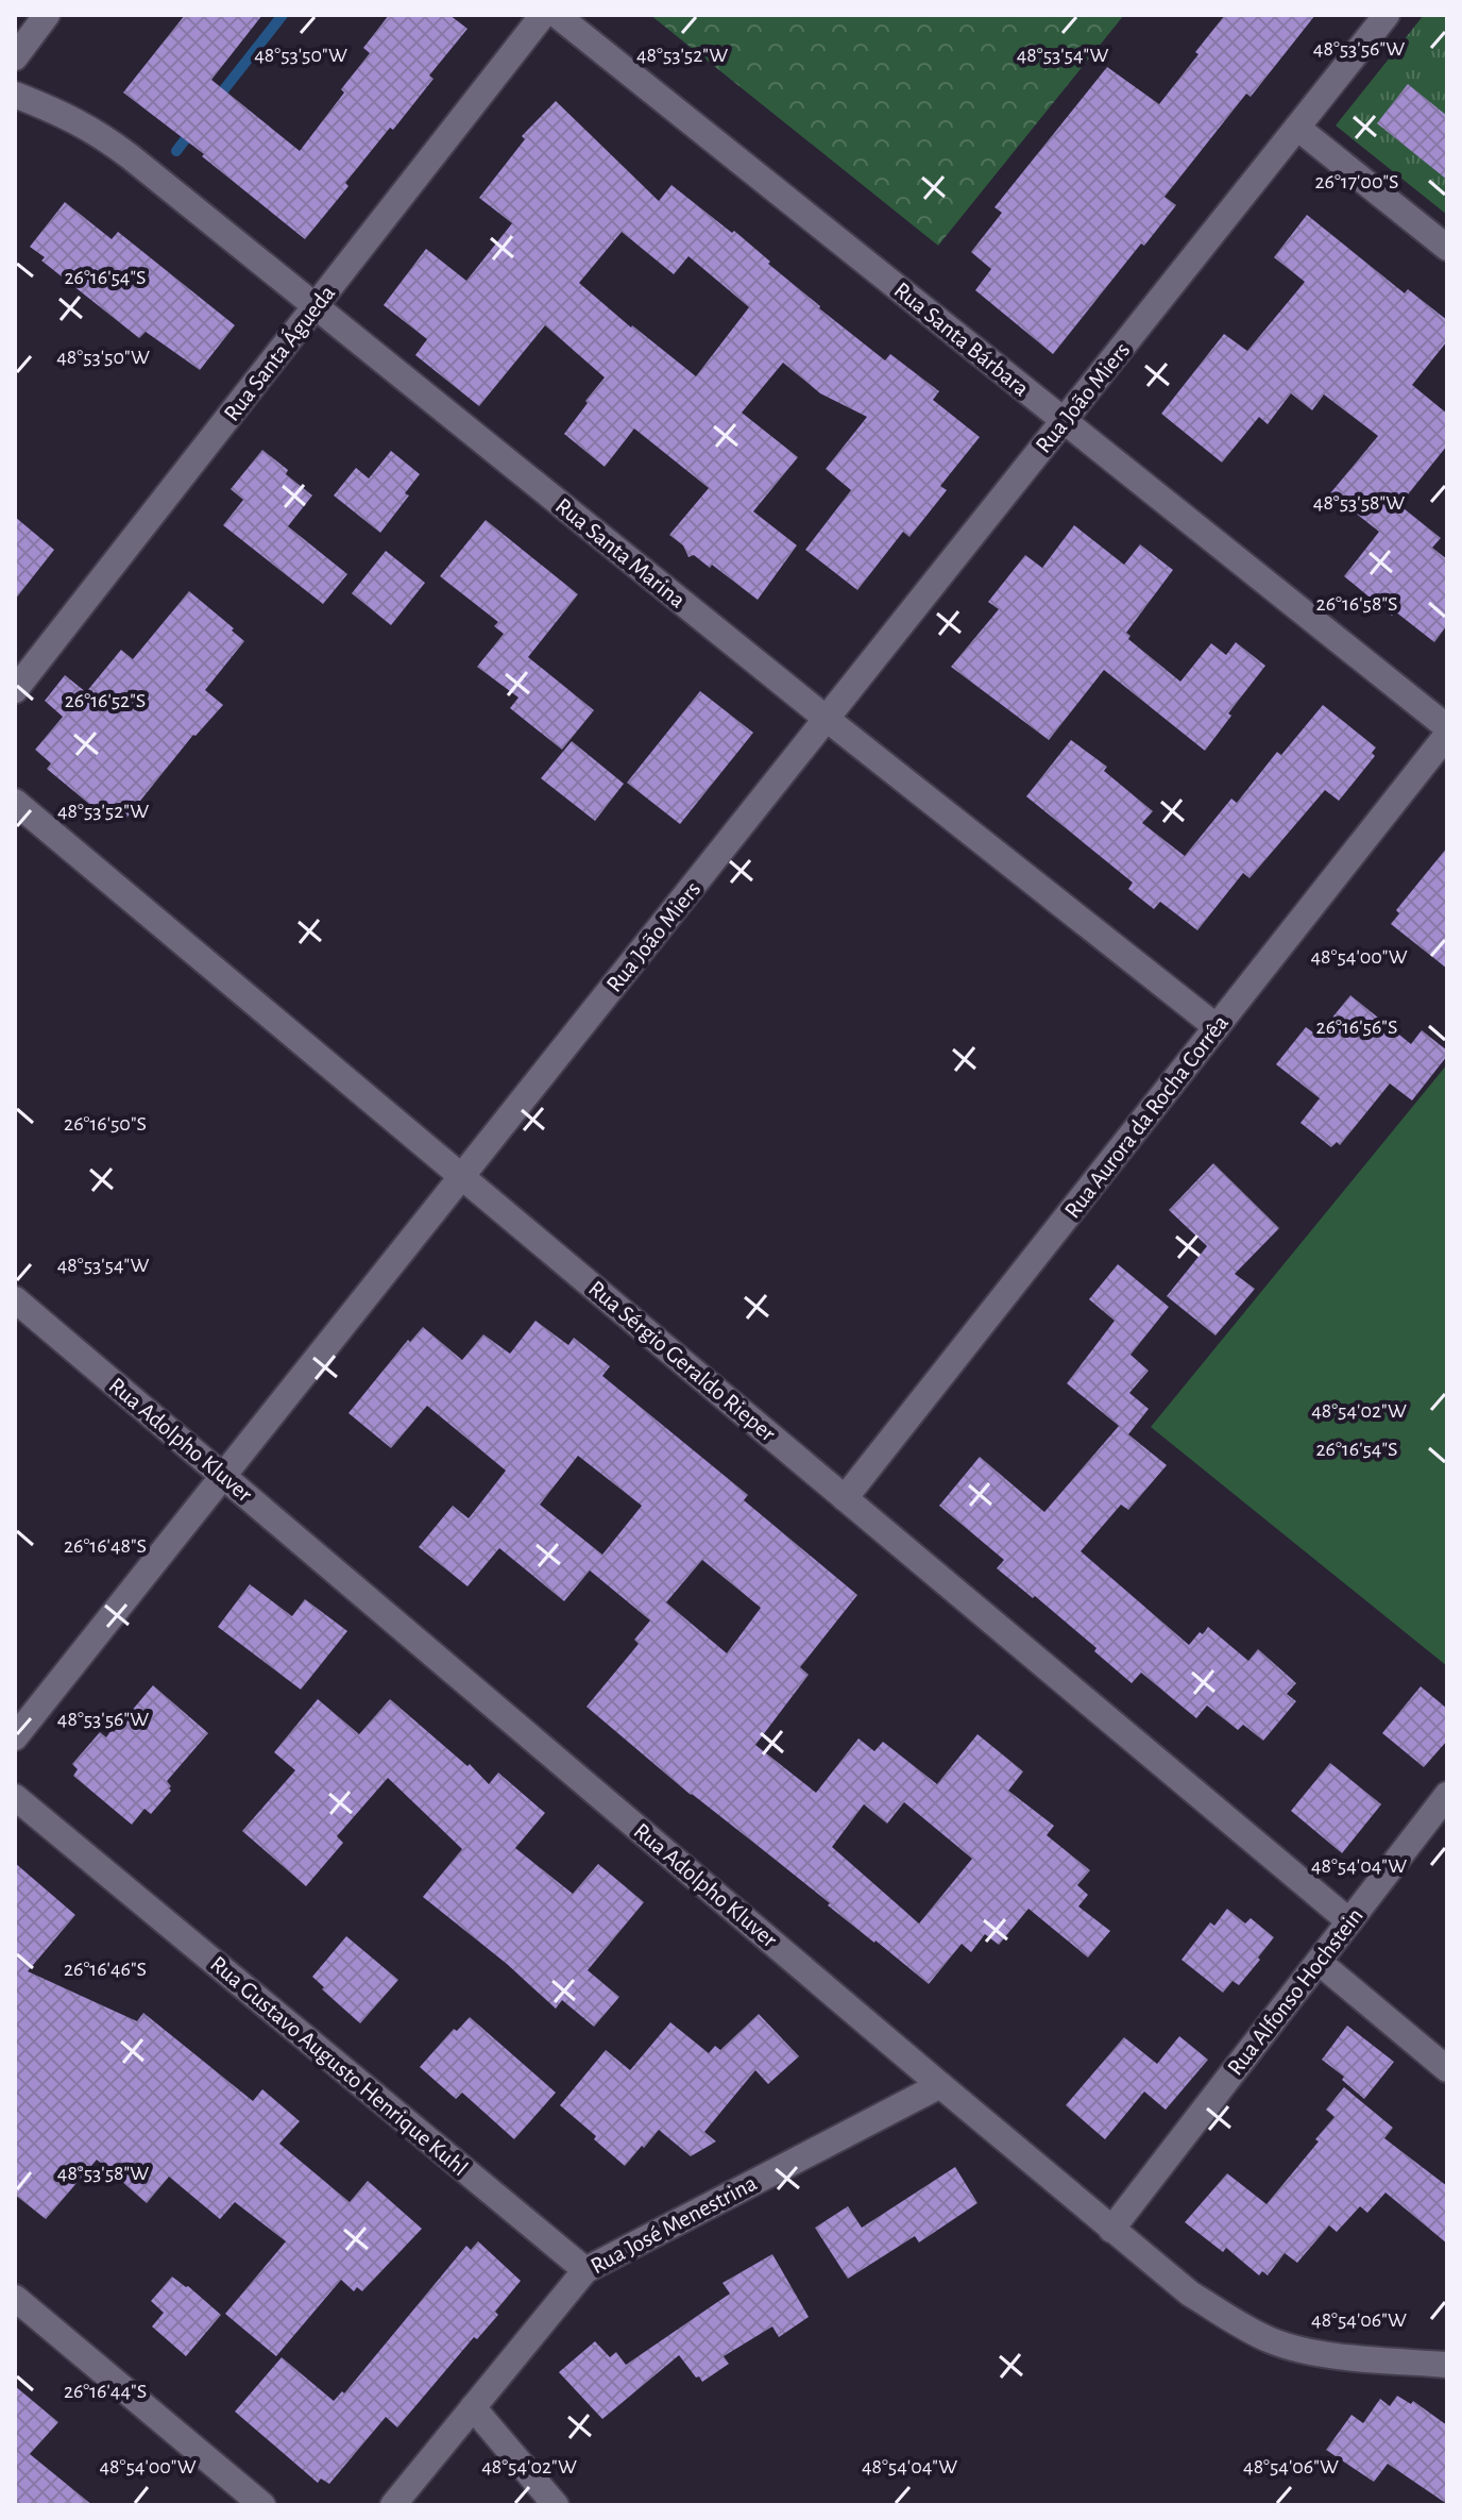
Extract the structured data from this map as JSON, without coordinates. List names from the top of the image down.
{
  "streets": {
    "street": [
      "Rua Santa Bárbara",
      "Rua Santa Águeda",
      "Rua João Miers",
      "Rua Santa Marina",
      "Rua Aurora da Rocha Corrêa",
      "Rua Sérgio Geraldo Rieper",
      "Rua Adolpho Kluver",
      "Rua Alfonso Hochstein",
      "Rua Gustavo Augusto Henrique Kuhl",
      "Rua José Menestrina"
    ]
  },
  "crossings": [
    ["Rua Santa Bárbara", "Rua João Miers"],
    ["Rua Santa Águeda", "Rua Santa Marina"],
    ["Rua João Miers", "Rua Santa Marina"],
    ["Rua João Miers", "Rua Sérgio Geraldo Rieper"],
    ["Rua João Miers", "Rua Adolpho Kluver"],
    ["Rua Santa Marina", "Rua Aurora da Rocha Corrêa"],
    ["Rua Aurora da Rocha Corrêa", "Rua Sérgio Geraldo Rieper"],
    ["Rua Sérgio Geraldo Rieper", "Rua Alfonso Hochstein"],
    ["Rua Adolpho Kluver", "Rua Alfonso Hochstein"],
    ["Rua Adolpho Kluver", "Rua José Menestrina"],
    ["Rua Gustavo Augusto Henrique Kuhl", "Rua José Menestrina"]
  ],
  "coordinates": [
    "48°53'56\"W",
    "48°53'50\"W",
    "48°53'52\"W",
    "48°53'54\"W",
    "26°17'00\"S",
    "26°16'54\"S",
    "48°53'58\"W",
    "26°16'58\"S",
    "26°16'52\"S",
    "48°54'00\"W",
    "26°16'56\"S",
    "26°16'50\"S",
    "48°54'02\"W",
    "26°16'48\"S",
    "48°54'04\"W",
    "26°16'46\"S",
    "48°54'06\"W",
    "26°16'44\"S"
  ]
}
